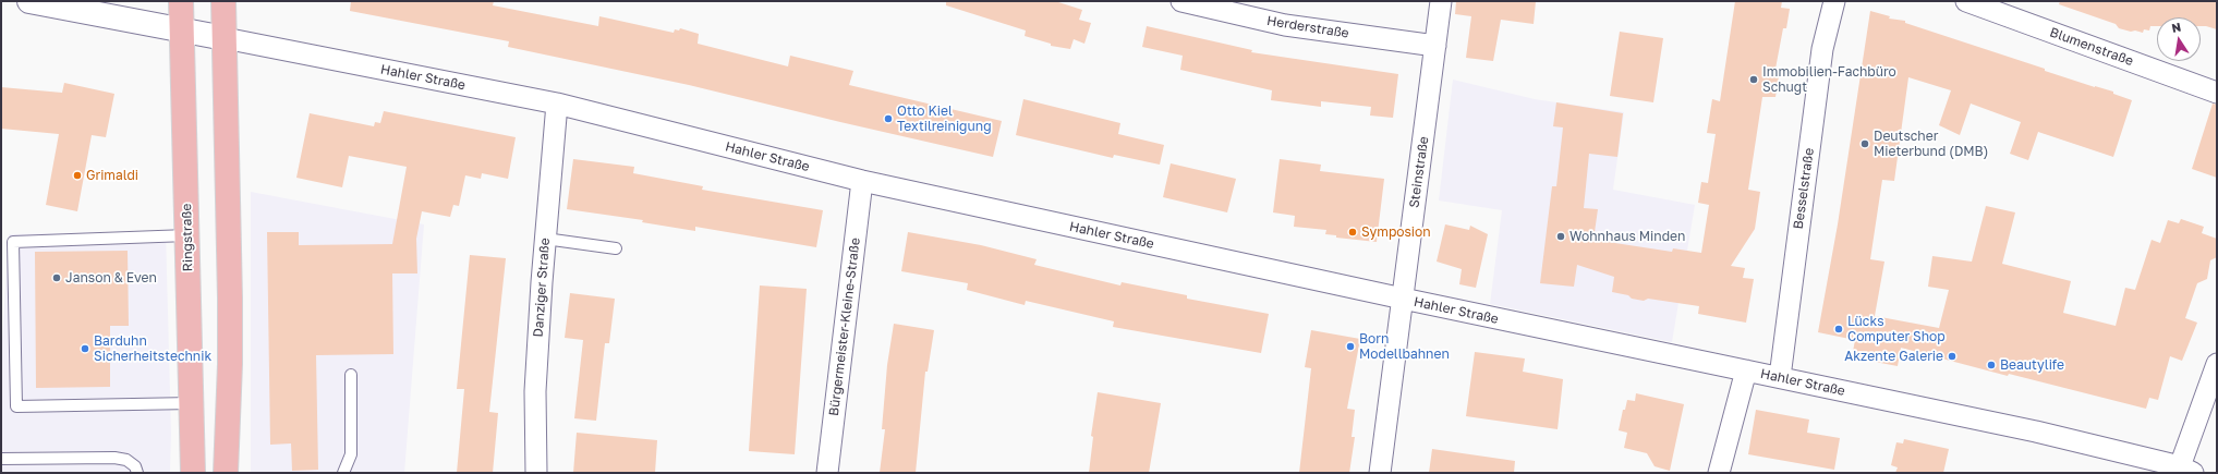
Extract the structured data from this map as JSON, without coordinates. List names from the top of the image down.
{
  "streets": {
    "main road": ["Ringstraße"],
    "street": [
      "Herderstraße",
      "Blumenstraße",
      "Hahler Straße",
      "Steinstraße",
      "Besselstraße",
      "Danziger Straße",
      "Bürgermeister-Kleine-Straße"
    ]
  },
  "crossings": [
    ["Herderstraße", "Steinstraße"],
    ["Hahler Straße", "Steinstraße"],
    ["Hahler Straße", "Besselstraße"],
    ["Hahler Straße", "Ringstraße"],
    ["Hahler Straße", "Danziger Straße"],
    ["Hahler Straße", "Bürgermeister-Kleine-Straße"]
  ],
  "places": [
    "Immobilien-Fachbüro Schugt",
    "Otto Kiel Textilreinigung",
    "Deutscher Mieterbund (DMB)",
    "Grimaldi",
    "Symposion",
    "Wohnhaus Minden",
    "Janson & Even",
    "Lücks Computer Shop",
    "Born Modellbahnen",
    "Barduhn Sicherheitstechnik",
    "Akzente Galerie",
    "Beautylife"
  ],
  "north": "top"
}
